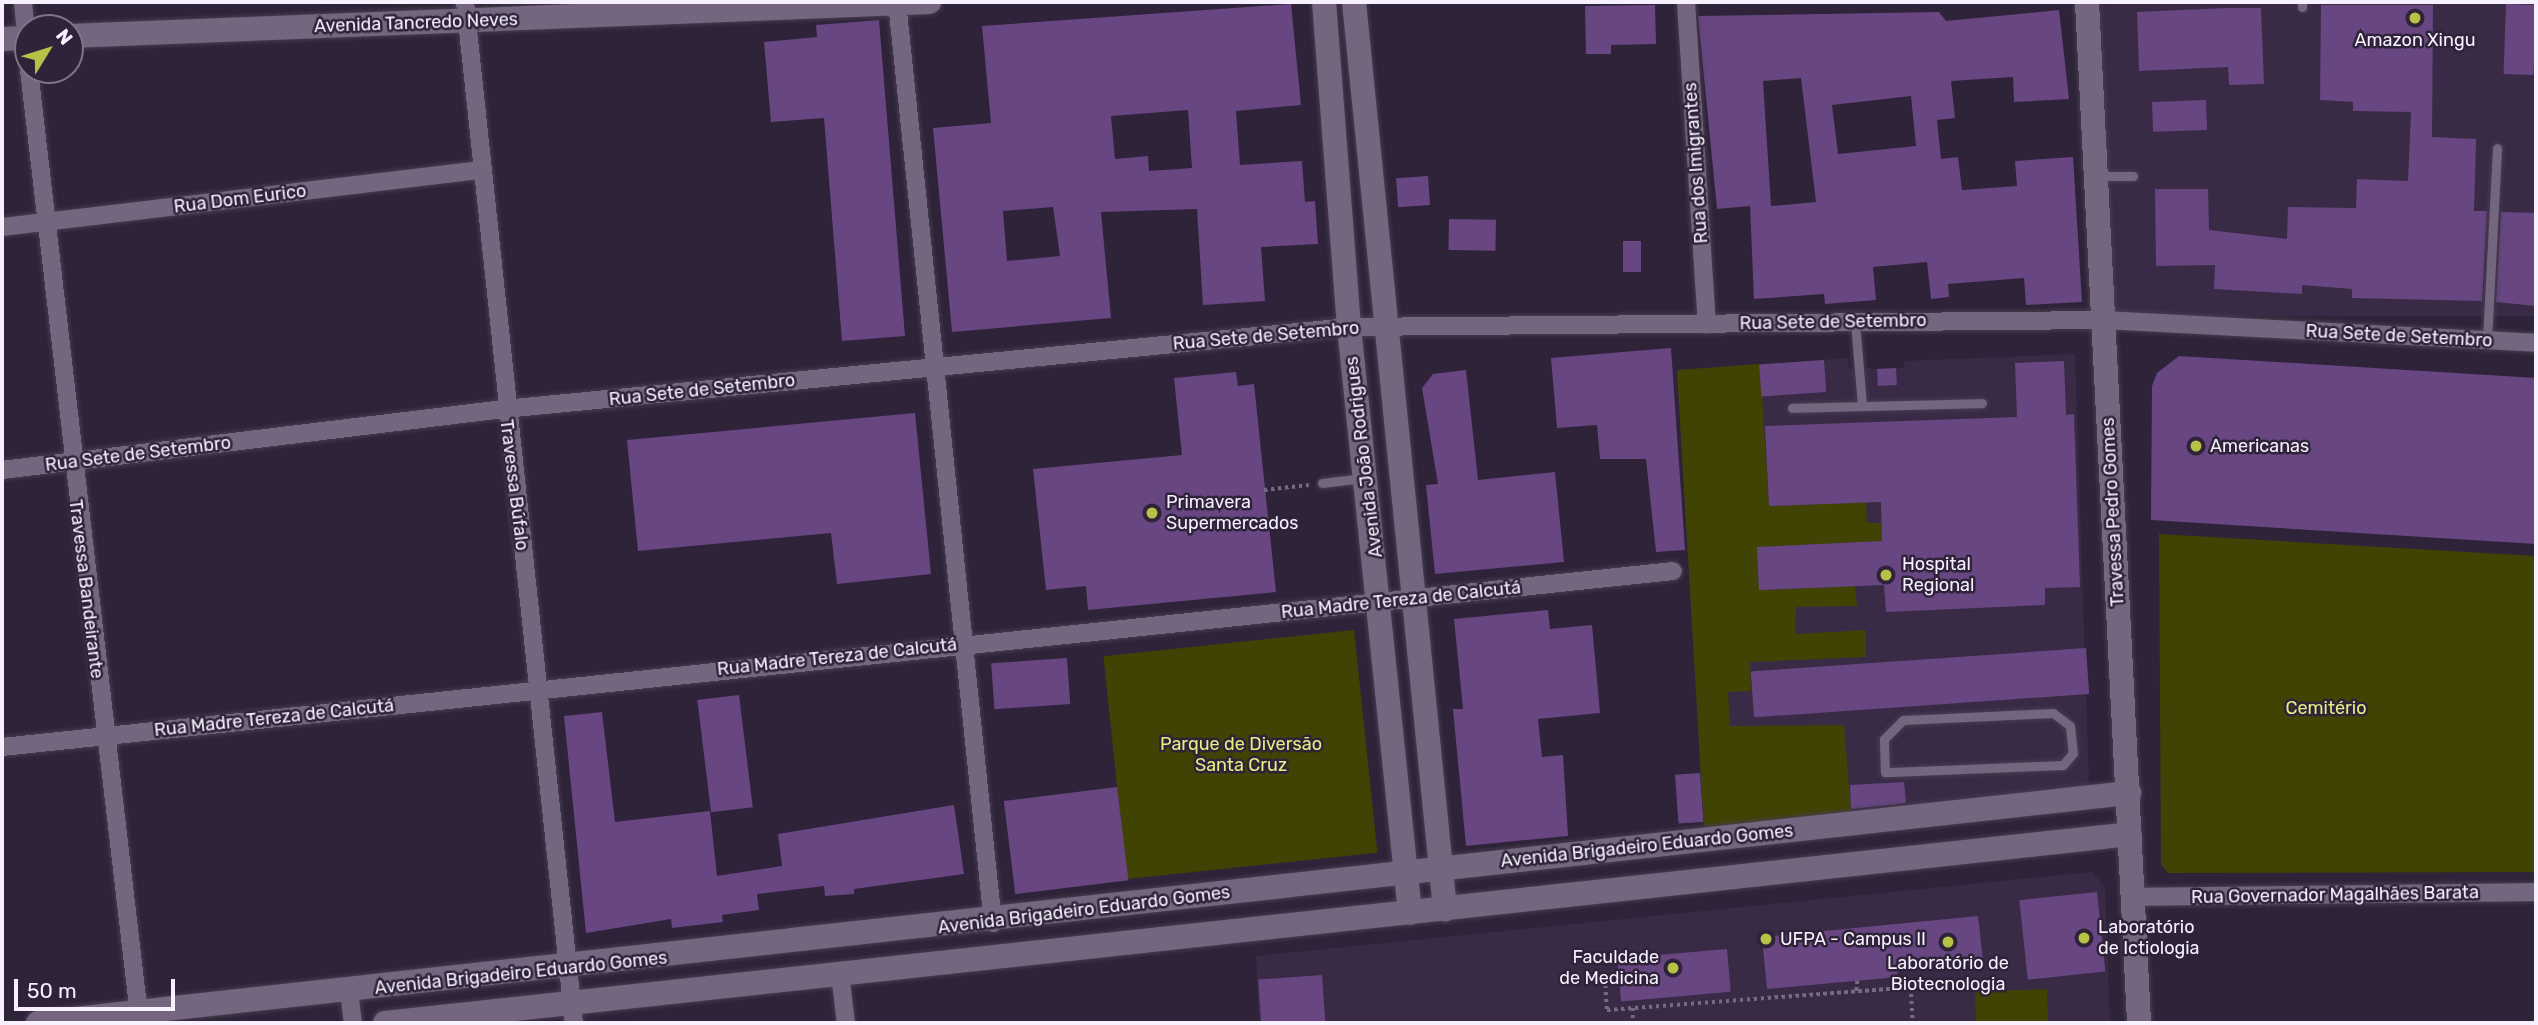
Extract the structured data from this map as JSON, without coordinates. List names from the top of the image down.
{
  "streets": {
    "street": [
      "Avenida Tancredo Neves",
      "Rua dos Imigrantes",
      "Rua Dom Eurico",
      "Rua Sete de Setembro",
      "Avenida João Rodrigues",
      "Travessa Búfalo",
      "Travessa Pedro Gomes",
      "Travessa Bandeirante",
      "Rua Madre Tereza de Calcutá",
      "Avenida Brigadeiro Eduardo Gomes",
      "Rua Governador Magalhães Barata"
    ]
  },
  "crossings": [
    ["Avenida Tancredo Neves", "Travessa Búfalo"],
    ["Rua dos Imigrantes", "Rua Sete de Setembro"],
    ["Rua Dom Eurico", "Travessa Búfalo"],
    ["Rua Dom Eurico", "Travessa Bandeirante"],
    ["Rua Sete de Setembro", "Avenida João Rodrigues"],
    ["Rua Sete de Setembro", "Travessa Búfalo"],
    ["Rua Sete de Setembro", "Travessa Pedro Gomes"],
    ["Rua Sete de Setembro", "Travessa Bandeirante"],
    ["Avenida João Rodrigues", "Rua Madre Tereza de Calcutá"],
    ["Avenida João Rodrigues", "Avenida Brigadeiro Eduardo Gomes"],
    ["Travessa Búfalo", "Rua Madre Tereza de Calcutá"],
    ["Travessa Búfalo", "Avenida Brigadeiro Eduardo Gomes"],
    ["Travessa Pedro Gomes", "Avenida Brigadeiro Eduardo Gomes"],
    ["Travessa Pedro Gomes", "Rua Governador Magalhães Barata"],
    ["Travessa Bandeirante", "Rua Madre Tereza de Calcutá"],
    ["Travessa Bandeirante", "Avenida Brigadeiro Eduardo Gomes"]
  ],
  "parks": ["Cemitério", "Parque de Diversão Santa Cruz"],
  "places": [
    "Amazon Xingu",
    "Americanas",
    "Primavera Supermercados",
    "Hospital Regional",
    "Laboratório de Ictiologia",
    "UFPA - Campus II",
    "Laboratório de Biotecnologia",
    "Faculdade de Medicina"
  ],
  "scale_bar": "50 m",
  "north": "top right"
}
